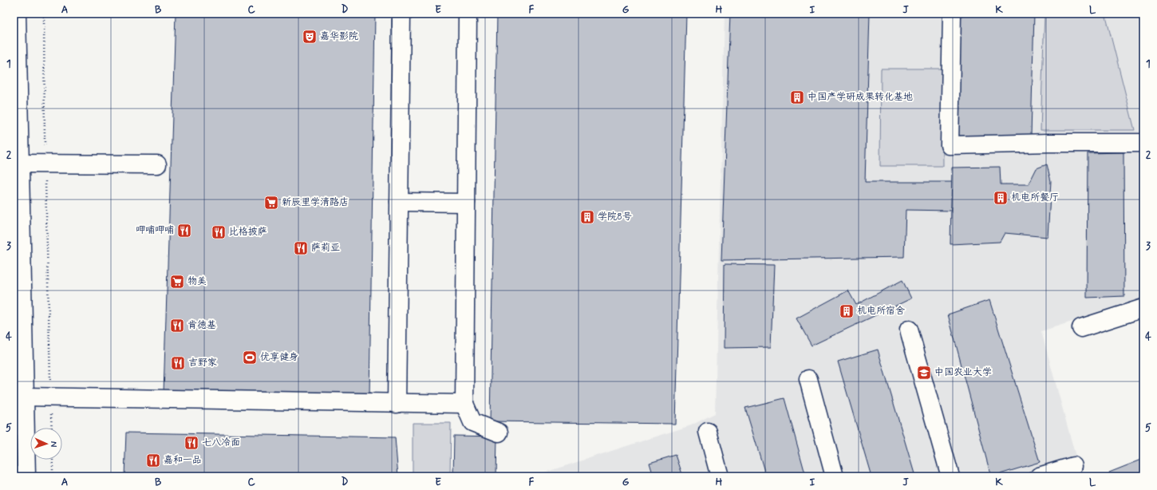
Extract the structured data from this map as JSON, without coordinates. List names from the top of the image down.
{
  "places": {
    "theatre": ["嘉华影院"],
    "building": [
      "中国产学研成果转化基地",
      "机电所餐厅",
      "学院8号",
      "机电所宿舍"
    ],
    "supermarket": ["新辰里学清路店", "物美"],
    "restaurant": [
      "呷哺呷哺",
      "比格披萨",
      "萨莉亚",
      "肯德基",
      "吉野家",
      "七八冷面",
      "嘉和一品"
    ],
    "sports": ["优享健身"],
    "school or university": ["中国农业大学"]
  },
  "north": "right",
  "grid": {
    "columns": [
      "A",
      "B",
      "C",
      "D",
      "E",
      "F",
      "G",
      "H",
      "I",
      "J",
      "K",
      "L"
    ],
    "rows": [
      "1",
      "2",
      "3",
      "4",
      "5"
    ]
  }
}
